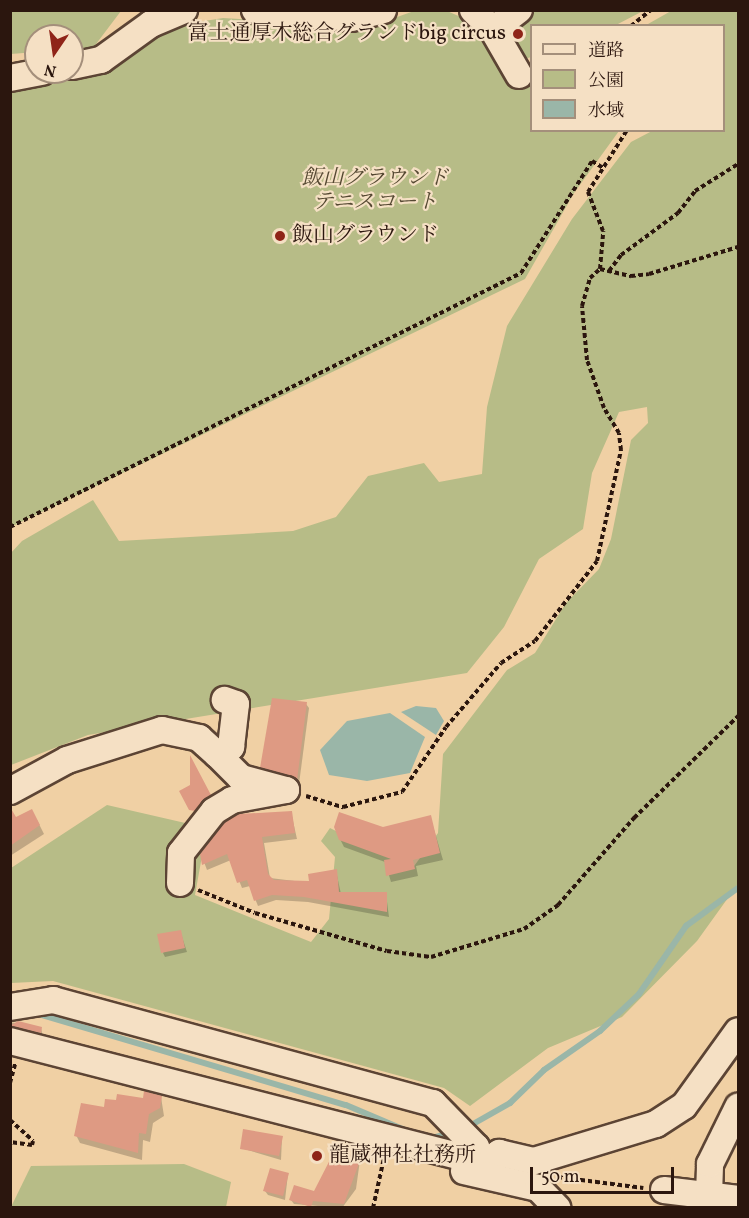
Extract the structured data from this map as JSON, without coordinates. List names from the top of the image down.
{
  "parks": ["飯山グラウンド テニスコート"],
  "places": ["富士通厚木総合グランドbig circus", "飯山グラウンド", "龍蔵神社社務所"],
  "legend": ["道路", "公園", "水域"],
  "scale_bar": "50 m",
  "north": "bottom"
}
